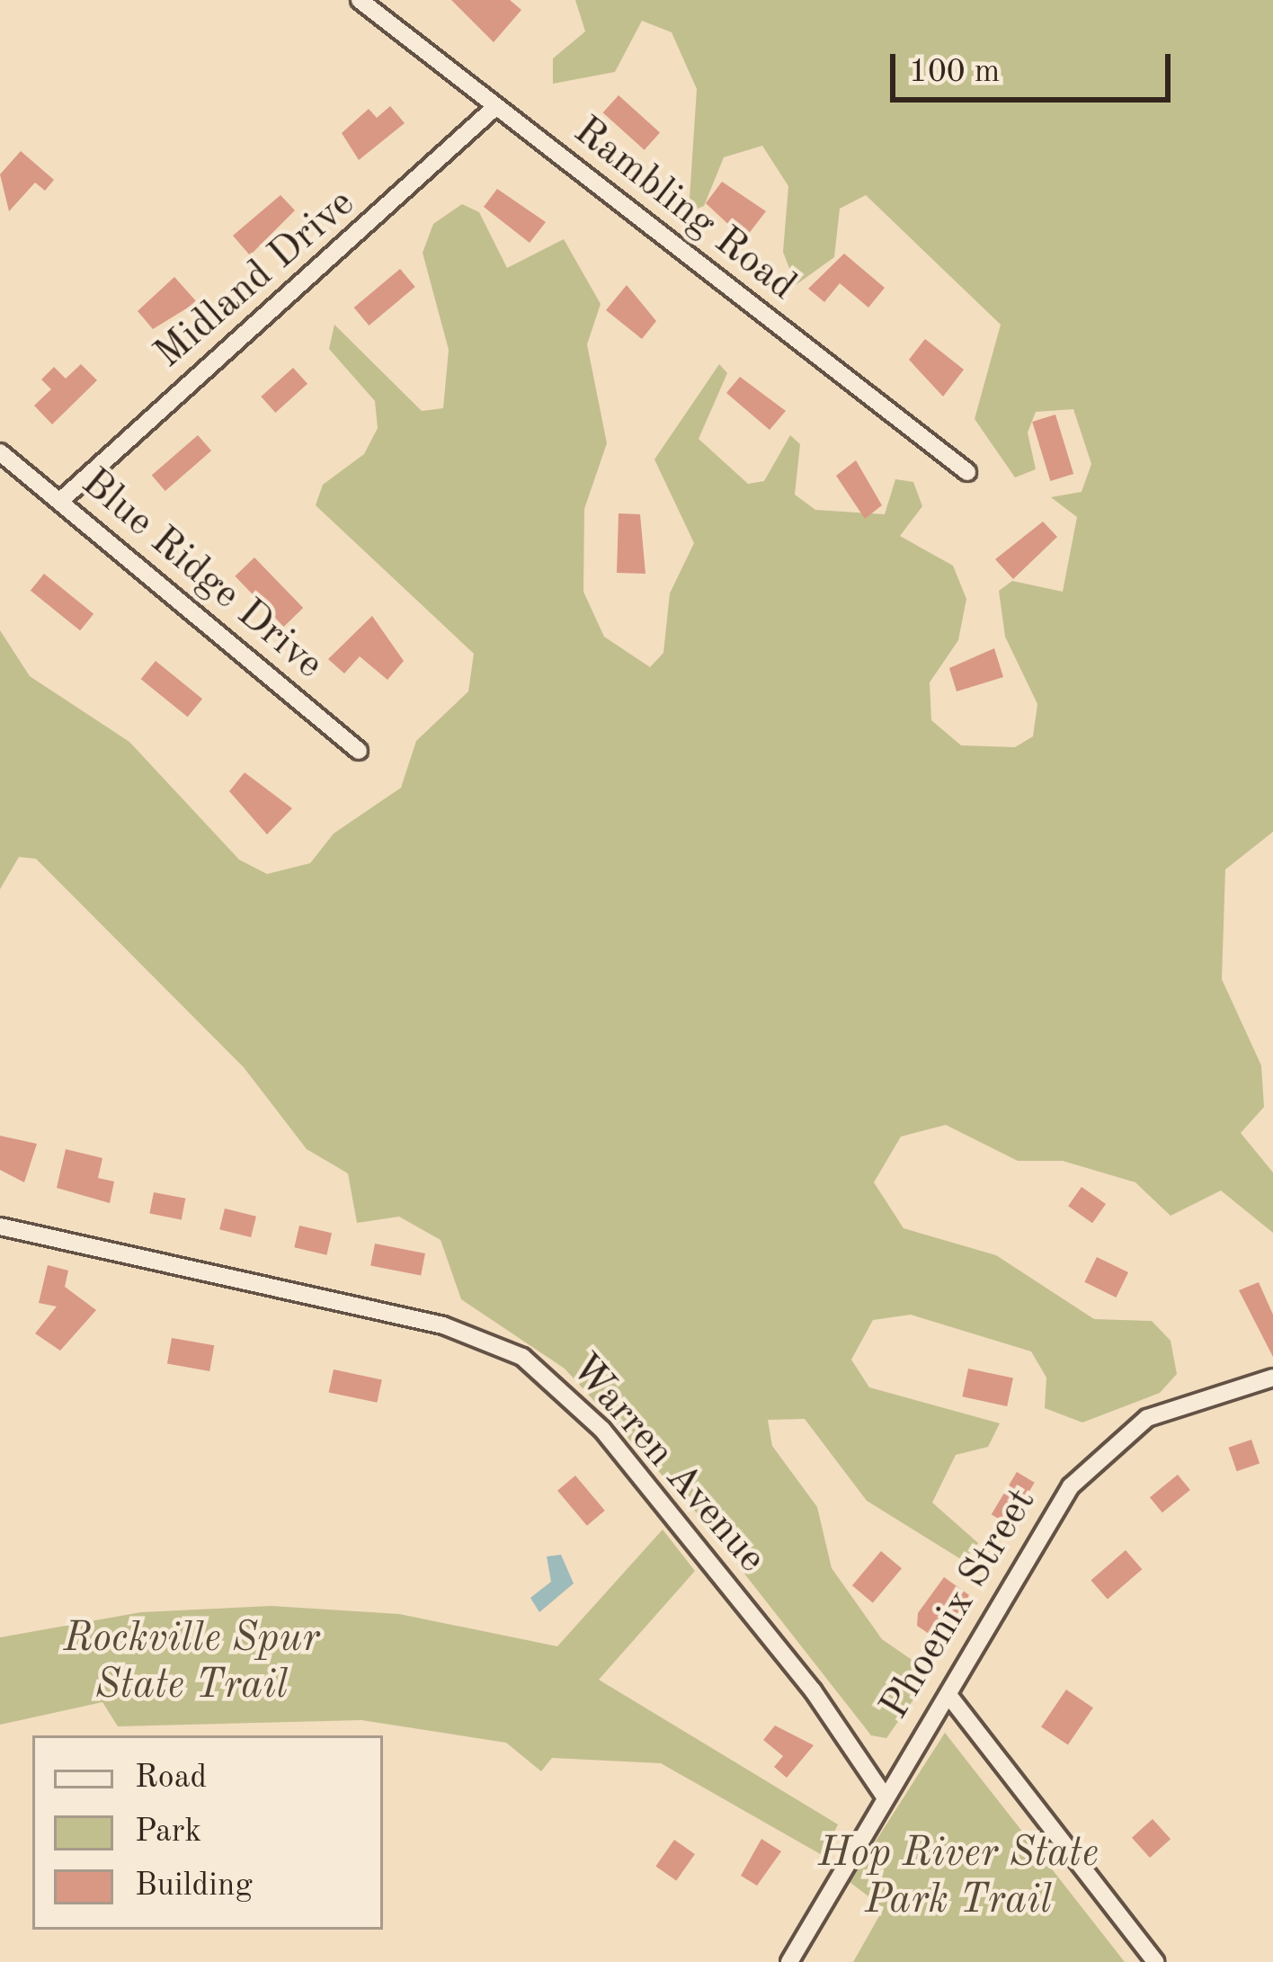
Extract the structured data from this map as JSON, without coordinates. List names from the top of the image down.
{
  "streets": {
    "street": [
      "Rambling Road",
      "Midland Drive",
      "Blue Ridge Drive",
      "Warren Avenue",
      "Phoenix Street"
    ]
  },
  "crossings": [
    ["Rambling Road", "Midland Drive"],
    ["Midland Drive", "Blue Ridge Drive"],
    ["Warren Avenue", "Phoenix Street"]
  ],
  "parks": ["Rockville Spur State Trail", "Hop River State Park Trail"],
  "legend": ["Road", "Park", "Building"],
  "scale_bar": "100 m"
}
